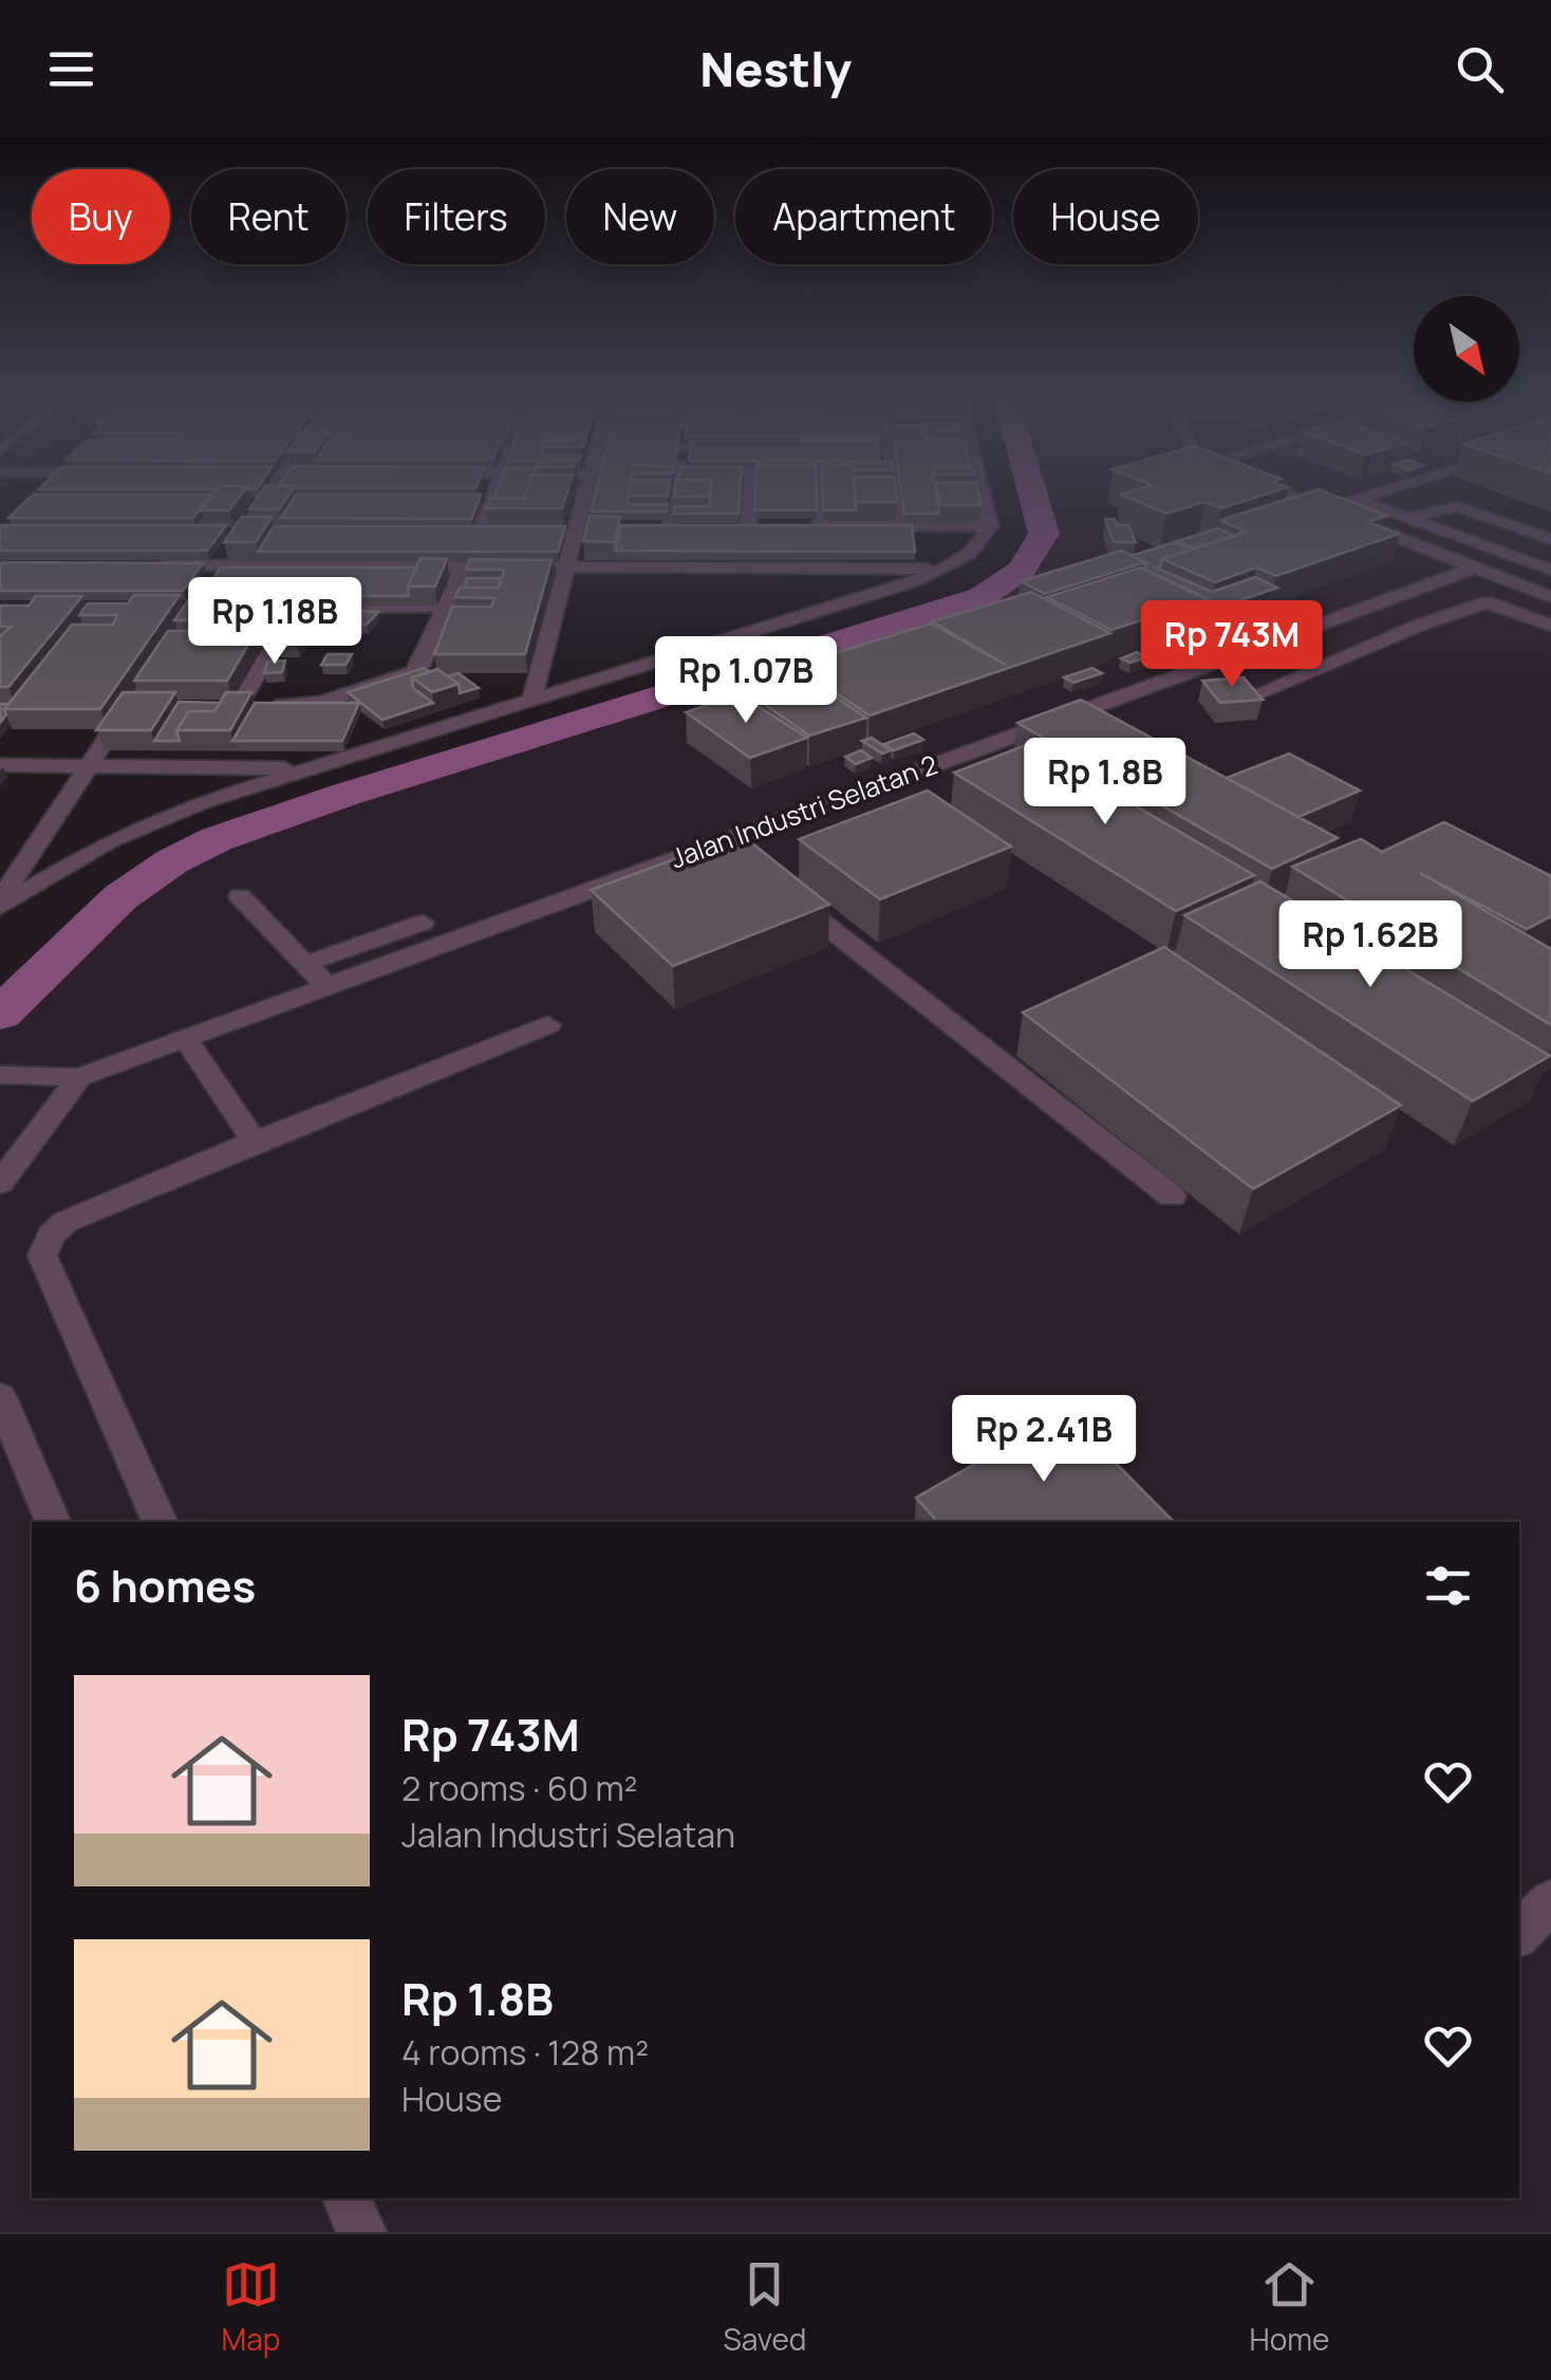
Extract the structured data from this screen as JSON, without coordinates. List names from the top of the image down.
{
  "streets": {
    "street": ["Jalan Industri Selatan 2"]
  },
  "north": "bottom right",
  "page": {
    "header": "Nestly",
    "chip": [
      "Buy",
      "Rent",
      "Filters",
      "New",
      "Apartment",
      "House"
    ],
    "price": [
      "Rp 1.18B",
      "Rp 743M",
      "Rp 1.07B",
      "Rp 1.8B",
      "Rp 1.62B",
      "Rp 2.41B"
    ],
    "heading": "6 homes",
    "list": [
      {
        "name": "Rp 743M",
        "note": "2 rooms · 60 m² · Jalan Industri Selatan"
      },
      {
        "name": "Rp 1.8B",
        "note": "4 rooms · 128 m² · House"
      }
    ],
    "tabs": ["Map", "Saved", "Home"]
  }
}
